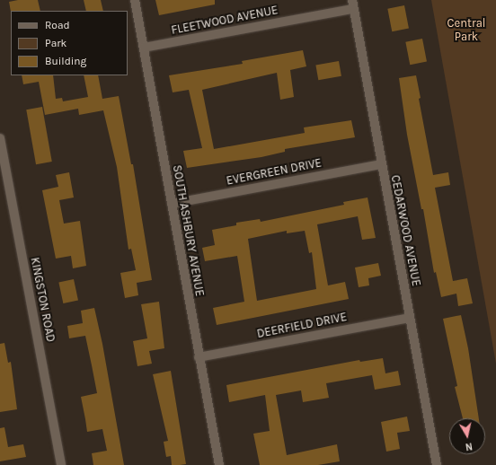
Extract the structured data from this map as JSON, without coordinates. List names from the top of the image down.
{
  "streets": {
    "street": [
      "FLEETWOOD AVENUE",
      "EVERGREEN DRIVE",
      "SOUTH ASHBURY AVENUE",
      "CEDARWOOD AVENUE",
      "KINGSTON ROAD",
      "DEERFIELD DRIVE"
    ]
  },
  "crossings": [
    ["FLEETWOOD AVENUE", "SOUTH ASHBURY AVENUE"],
    ["FLEETWOOD AVENUE", "CEDARWOOD AVENUE"],
    ["EVERGREEN DRIVE", "SOUTH ASHBURY AVENUE"],
    ["EVERGREEN DRIVE", "CEDARWOOD AVENUE"],
    ["SOUTH ASHBURY AVENUE", "DEERFIELD DRIVE"],
    ["CEDARWOOD AVENUE", "DEERFIELD DRIVE"]
  ],
  "parks": ["Central Park"],
  "legend": ["Road", "Park", "Building"],
  "north": "bottom"
}
